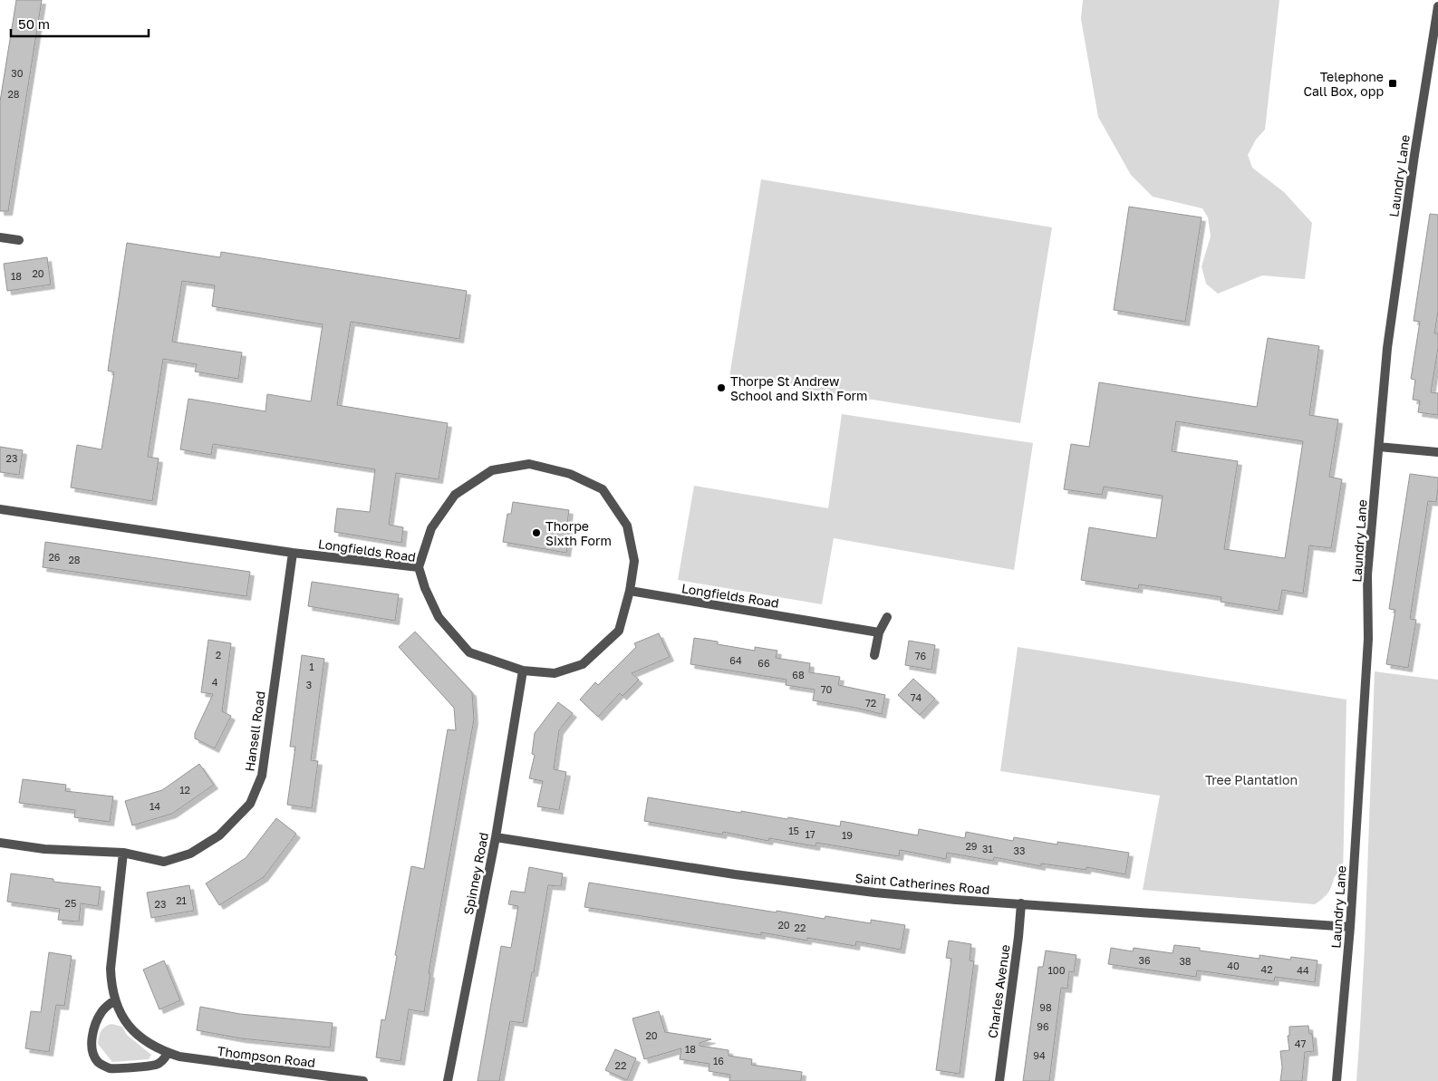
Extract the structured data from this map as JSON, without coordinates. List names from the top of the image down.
{
  "streets": {
    "street": [
      "Laundry Lane",
      "Longfields Road",
      "Hansell Road",
      "Spinney Road",
      "Saint Catherines Road",
      "Charles Avenue",
      "Thompson Road"
    ]
  },
  "crossings": [
    ["Laundry Lane", "Saint Catherines Road"],
    ["Longfields Road", "Hansell Road"],
    ["Longfields Road", "Spinney Road"],
    ["Hansell Road", "Thompson Road"],
    ["Spinney Road", "Saint Catherines Road"],
    ["Saint Catherines Road", "Charles Avenue"]
  ],
  "parks": ["Tree Plantation"],
  "places": {
    "transit": ["Telephone Call Box, opp"],
    "other": ["Thorpe St Andrew School and Sixth Form", "Thorpe Sixth Form"]
  },
  "house_numbers": [
    "30",
    "28",
    "20",
    "18",
    "23",
    "26",
    "28",
    "2",
    "76",
    "64",
    "66",
    "1",
    "68",
    "4",
    "3",
    "70",
    "74",
    "72",
    "12",
    "14",
    "15",
    "17",
    "19",
    "29",
    "31",
    "33",
    "21",
    "25",
    "23",
    "20",
    "22",
    "36",
    "38",
    "40",
    "42",
    "100",
    "44",
    "98",
    "96",
    "20",
    "47",
    "18",
    "94",
    "16",
    "22"
  ],
  "scale_bar": "50 m"
}
